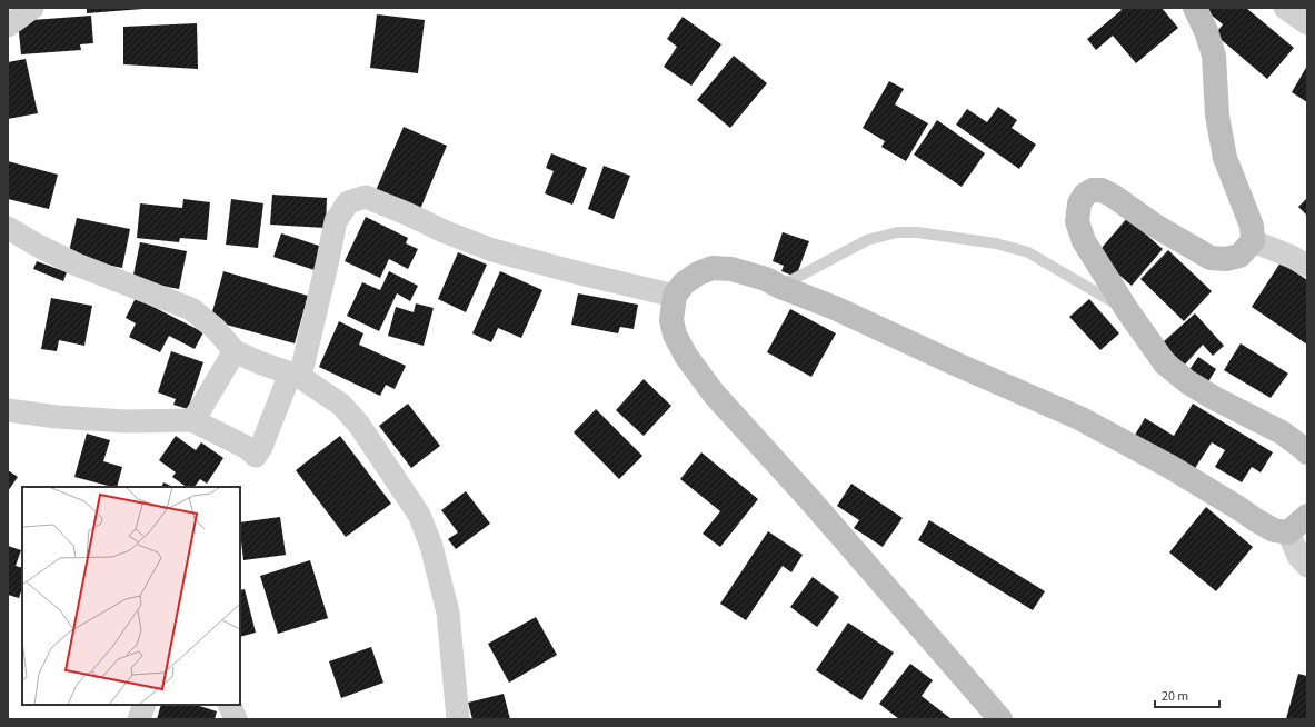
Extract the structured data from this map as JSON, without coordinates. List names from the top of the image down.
{
  "scale_bar": "20 m"
}
